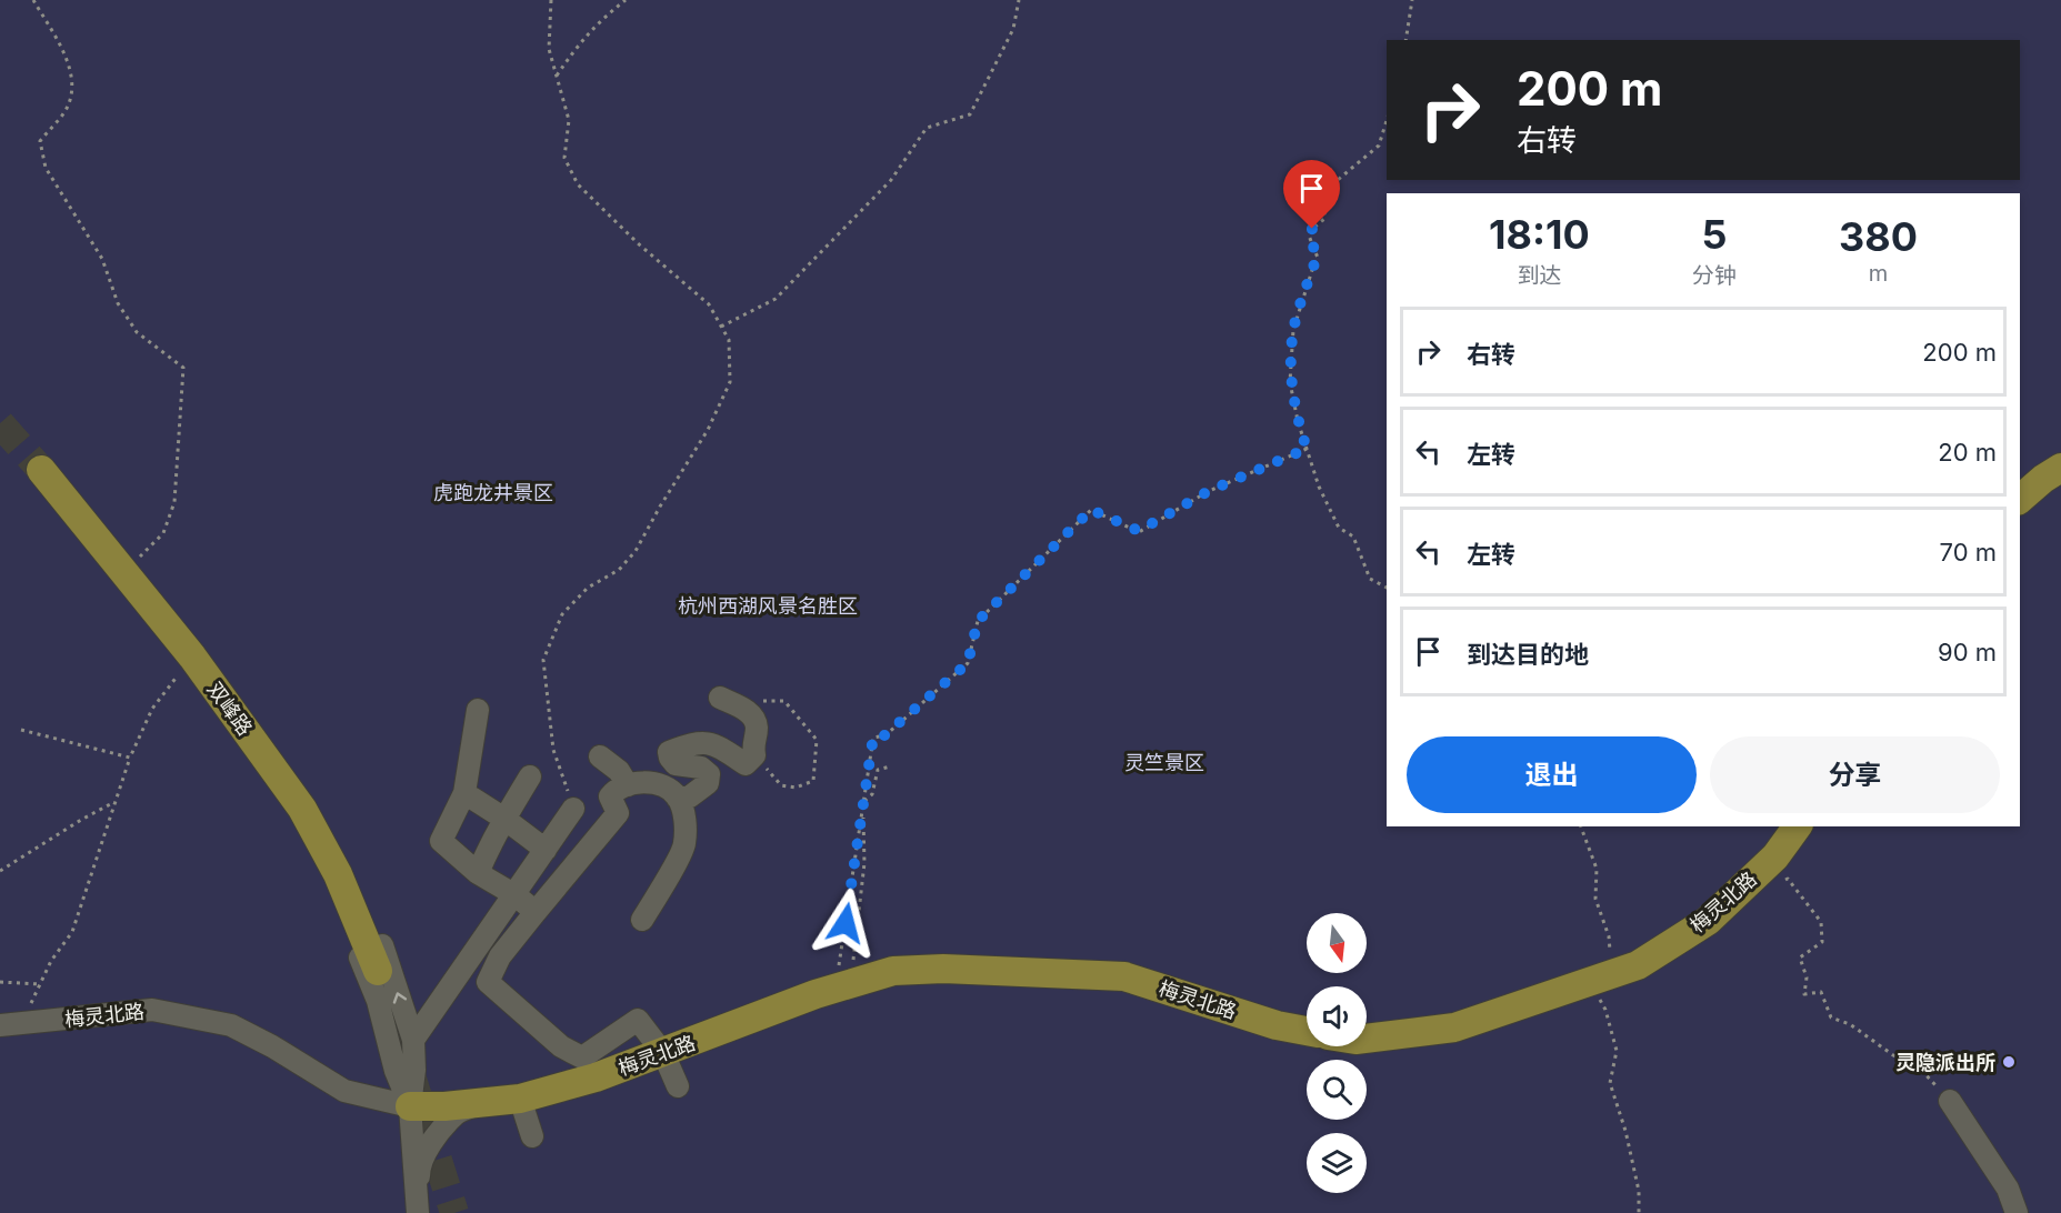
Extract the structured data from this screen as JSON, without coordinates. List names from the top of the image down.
{
  "streets": {
    "main road": ["双峰路", "梅灵北路"]
  },
  "parks": ["虎跑龙井景区", "杭州西湖风景名胜区", "灵竺景区"],
  "places": ["灵隐派出所"],
  "north": "bottom",
  "page": {
    "turn": ["200 m", "右转"],
    "eta": [
      "18:10",
      "到达",
      "5",
      "分钟",
      "380",
      "m"
    ],
    "list": [
      {
        "name": "右转",
        "value": "200 m"
      },
      {
        "name": "左转",
        "value": "20 m"
      },
      {
        "name": "左转",
        "value": "70 m"
      },
      {
        "name": "到达目的地",
        "value": "90 m"
      }
    ],
    "buttons": ["退出", "分享"]
  }
}
